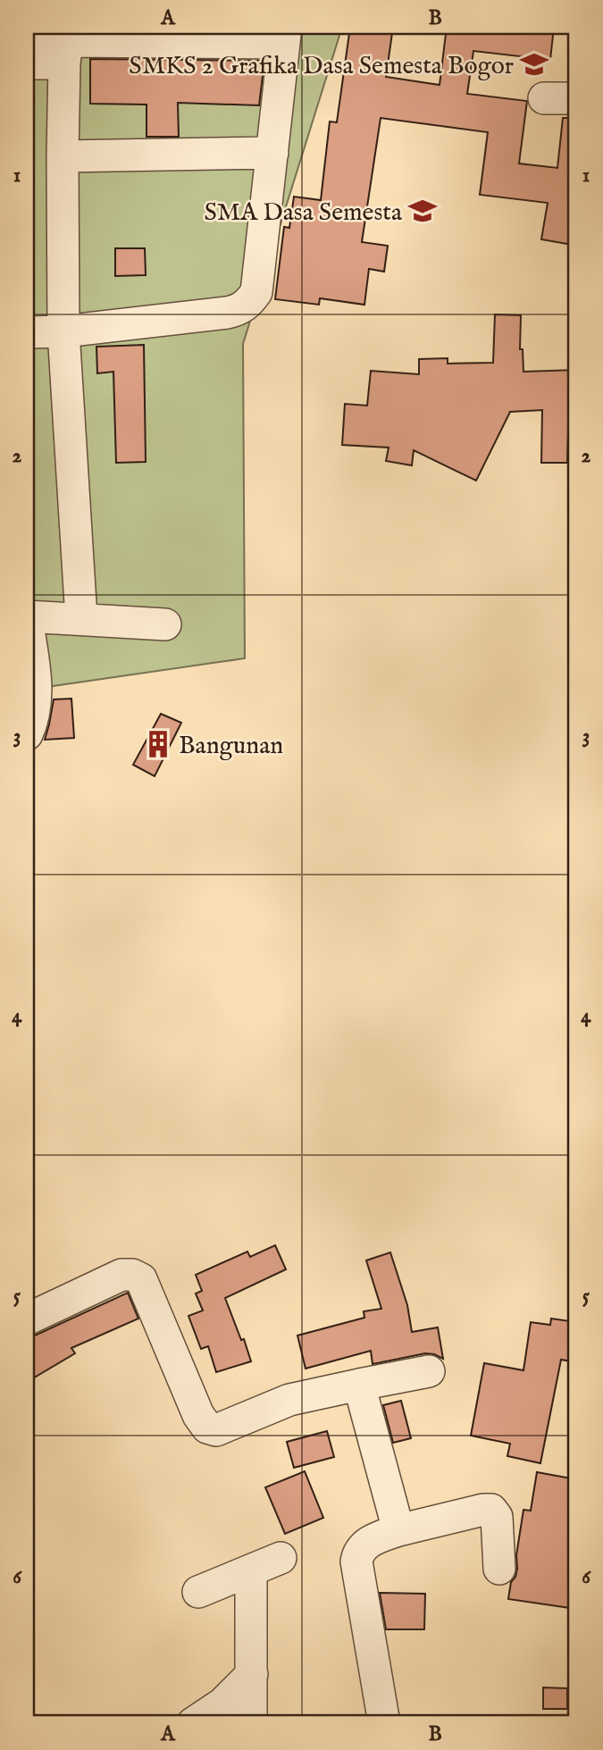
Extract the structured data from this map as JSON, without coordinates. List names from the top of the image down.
{
  "places": {
    "school or university": ["SMKS 2 Grafika Dasa Semesta Bogor", "SMA Dasa Semesta"],
    "building": ["Bangunan"]
  },
  "grid": {
    "columns": ["A", "B"],
    "rows": [
      "1",
      "2",
      "3",
      "4",
      "5",
      "6"
    ]
  }
}
